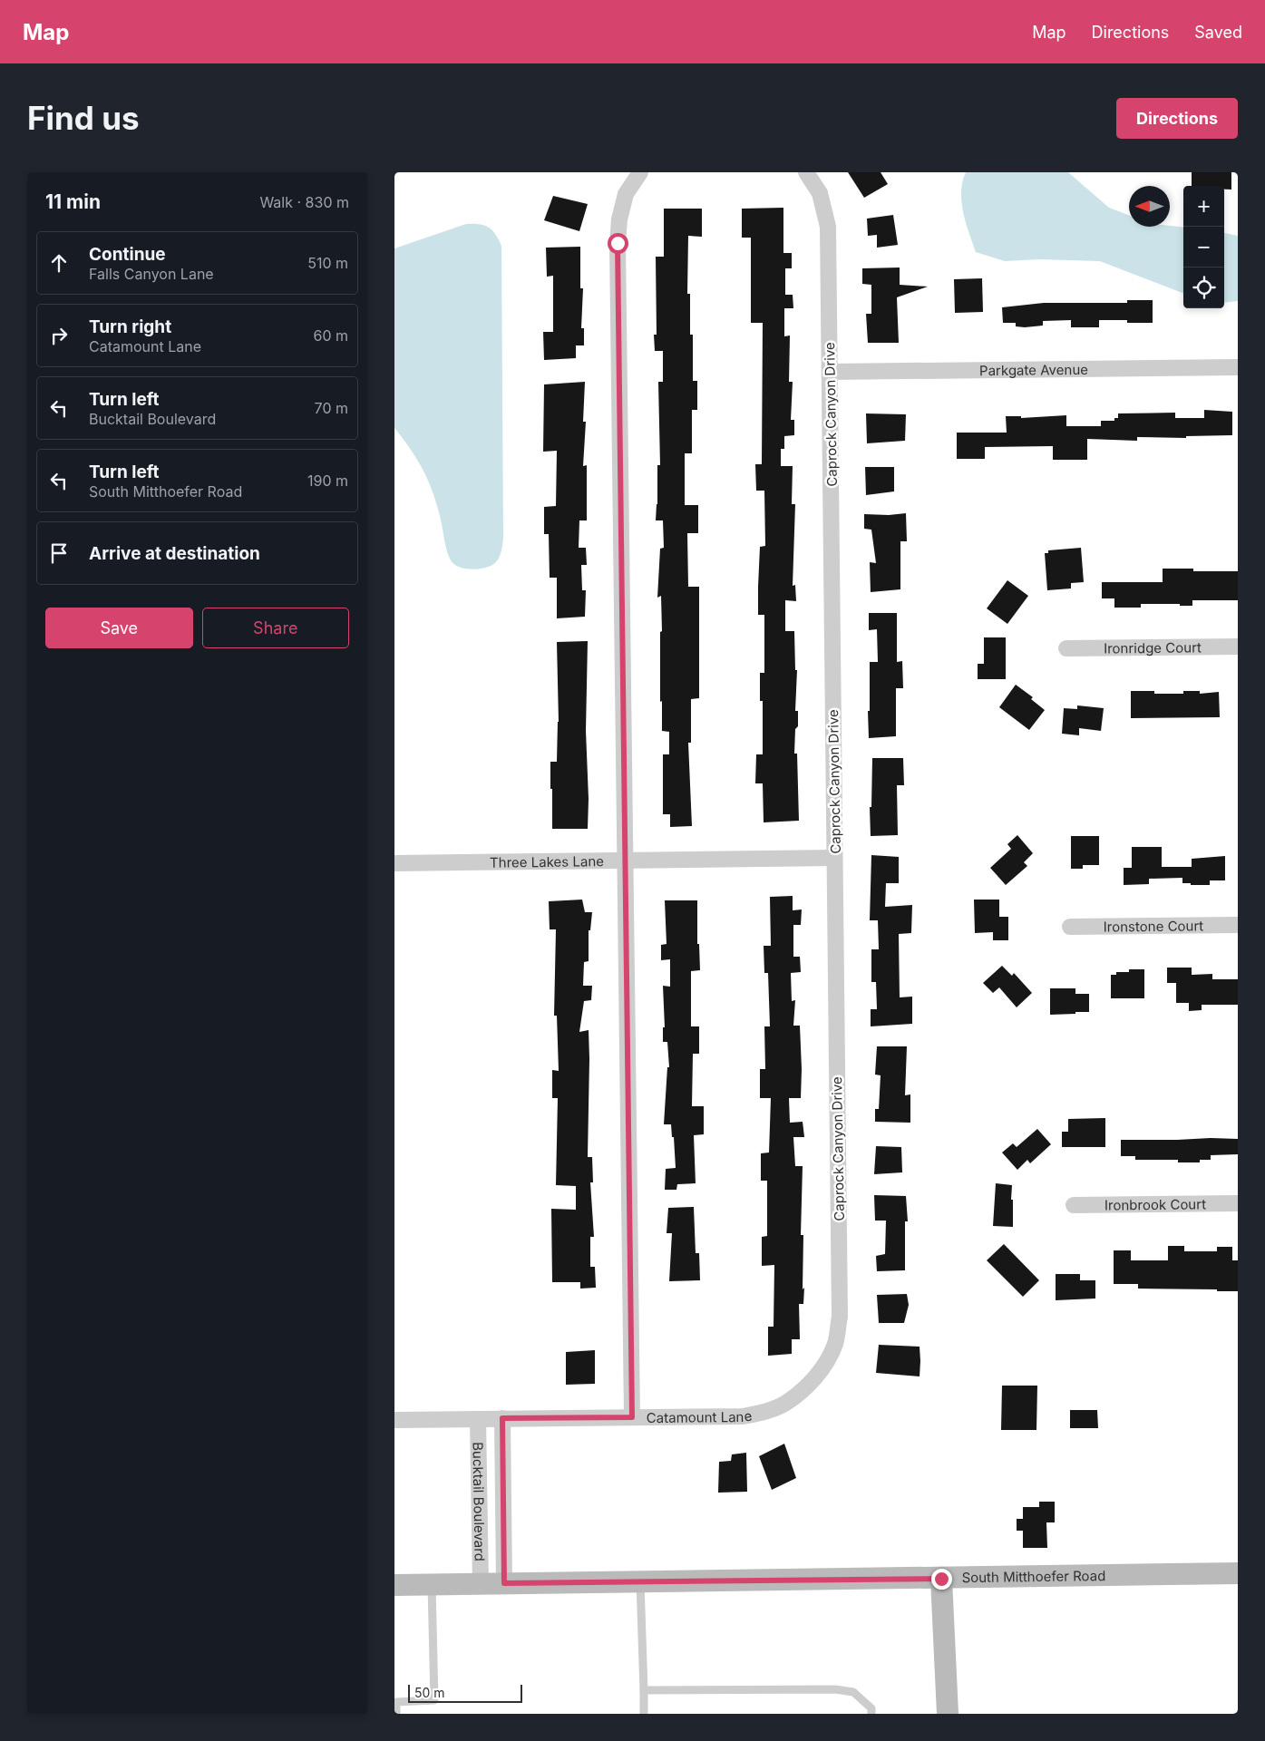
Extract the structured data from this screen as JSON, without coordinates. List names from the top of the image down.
{
  "streets": {
    "main road": ["South Mitthoefer Road"],
    "street": [
      "Parkgate Avenue",
      "Caprock Canyon Drive",
      "Ironridge Court",
      "Three Lakes Lane",
      "Ironstone Court",
      "Ironbrook Court",
      "Catamount Lane",
      "Bucktail Boulevard"
    ]
  },
  "crossings": [
    ["Parkgate Avenue", "Caprock Canyon Drive"],
    ["Caprock Canyon Drive", "Three Lakes Lane"],
    ["Caprock Canyon Drive", "Catamount Lane"],
    ["Catamount Lane", "Bucktail Boulevard"],
    ["Bucktail Boulevard", "South Mitthoefer Road"]
  ],
  "scale_bar": "50 m",
  "north": "left",
  "page": {
    "header": "Map",
    "nav": ["Map", "Directions", "Saved"],
    "buttons": [
      "Directions",
      ["Save", "Share"]
    ],
    "title": "Find us",
    "heading": ["11 min", "Walk · 830 m"],
    "map_buttons": ["+", "−"],
    "list": [
      ["Continue", "Falls Canyon Lane", "510 m"],
      ["Turn right", "Catamount Lane", "60 m"],
      ["Turn left", "Bucktail Boulevard", "70 m"],
      ["Turn left", "South Mitthoefer Road", "190 m"],
      "Arrive at destination"
    ],
    "scale": "50 m"
  }
}
